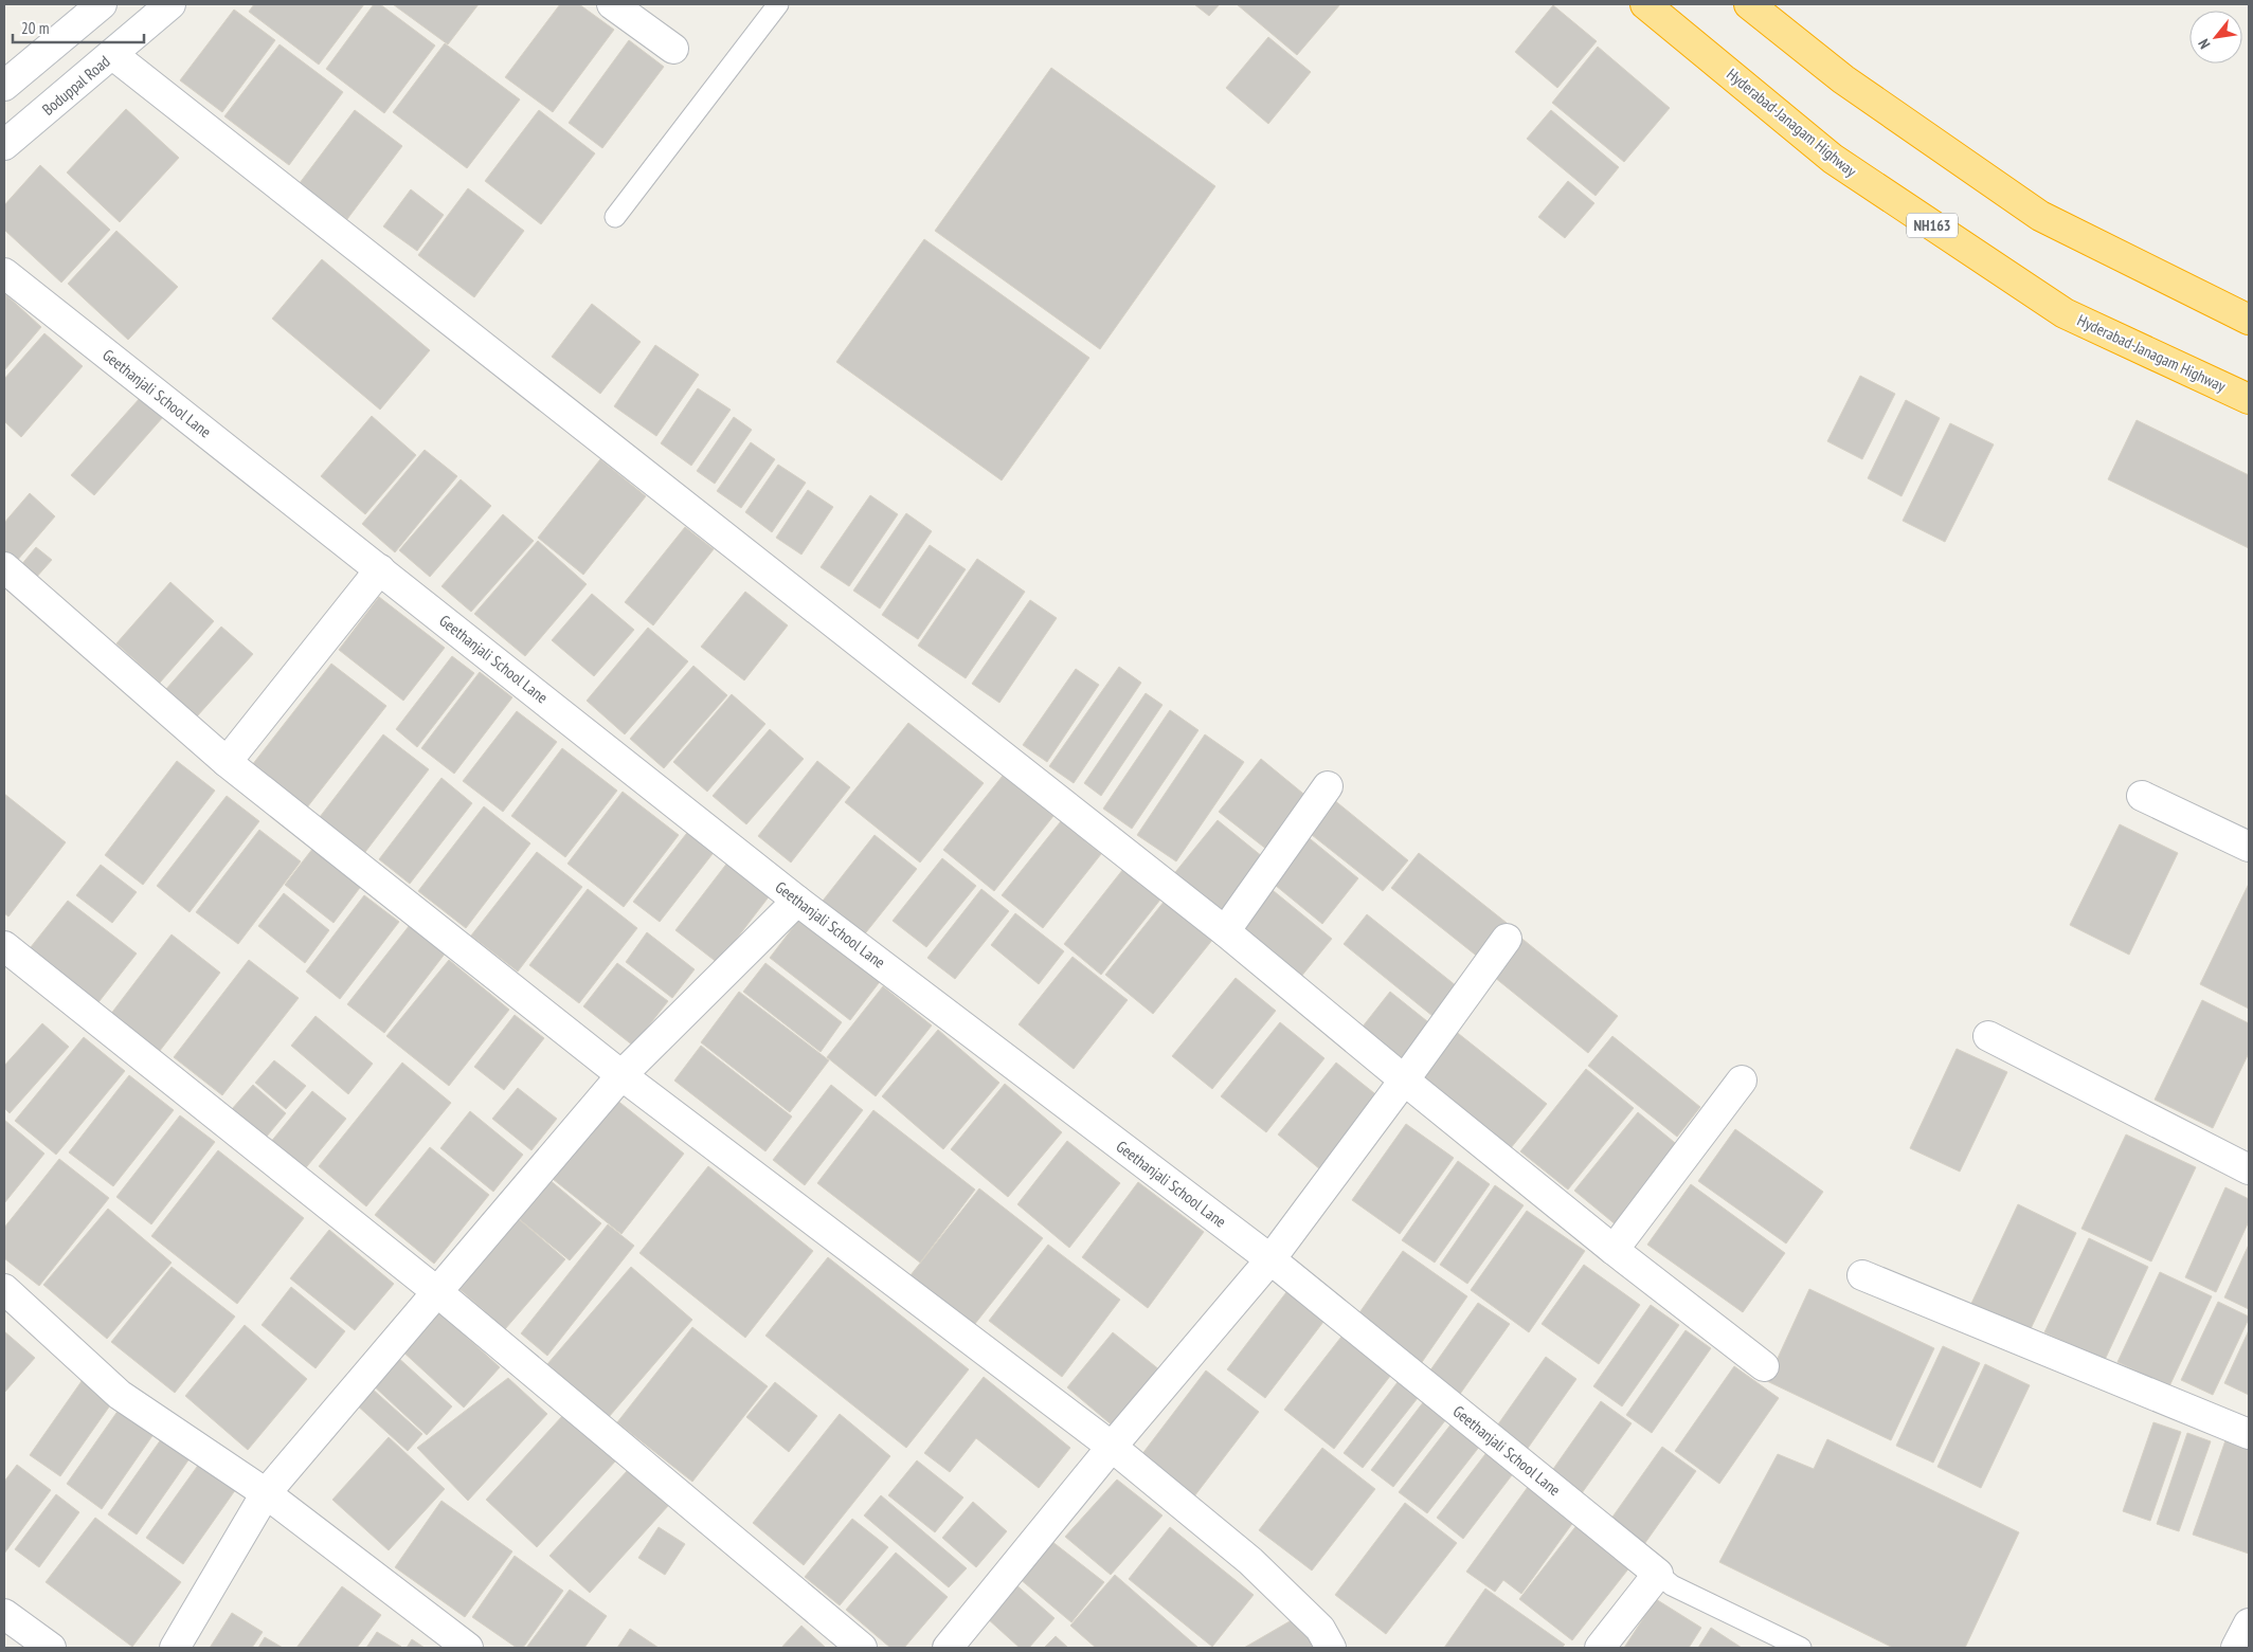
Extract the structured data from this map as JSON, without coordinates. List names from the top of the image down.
{
  "streets": {
    "highway": ["Hyderabad-Janagam Highway", "NH163"],
    "street": ["Boduppal Road", "Geethanjali School Lane"]
  },
  "scale_bar": "20 m",
  "north": "bottom left"
}
